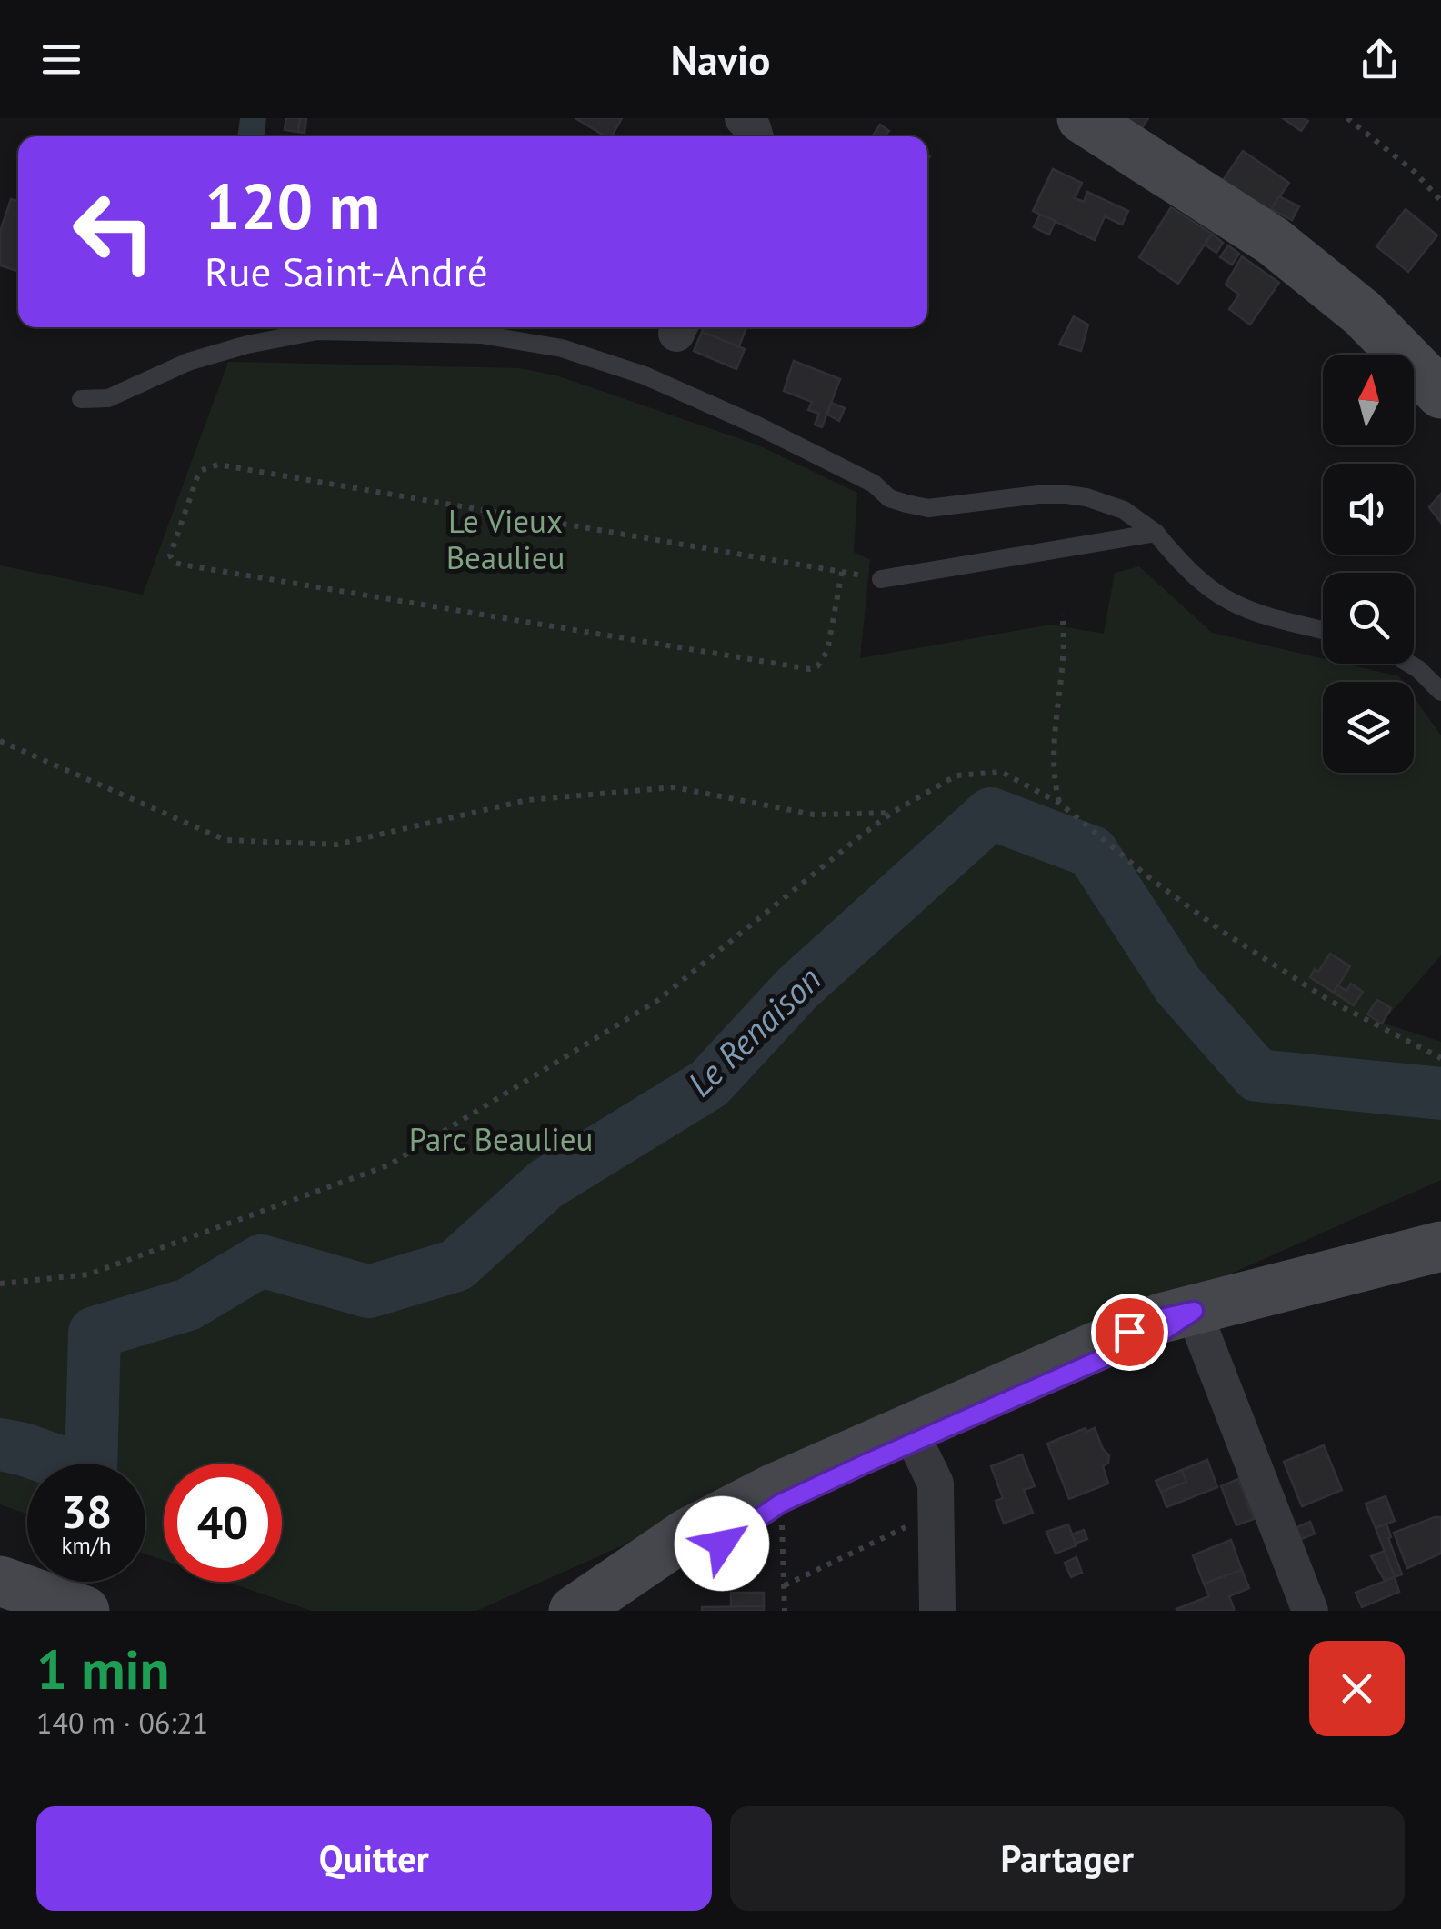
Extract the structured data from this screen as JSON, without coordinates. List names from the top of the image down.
{
  "water": ["Le Renaison"],
  "parks": ["Le Vieux Beaulieu", "Parc Beaulieu"],
  "north": "top",
  "page": {
    "header": "Navio",
    "turn": ["120 m", "Rue Saint-André"],
    "speed": "38 km/h",
    "limit": "40",
    "heading": ["1 min", "140 m · 06:21"],
    "buttons": ["Quitter", "Partager"]
  }
}
